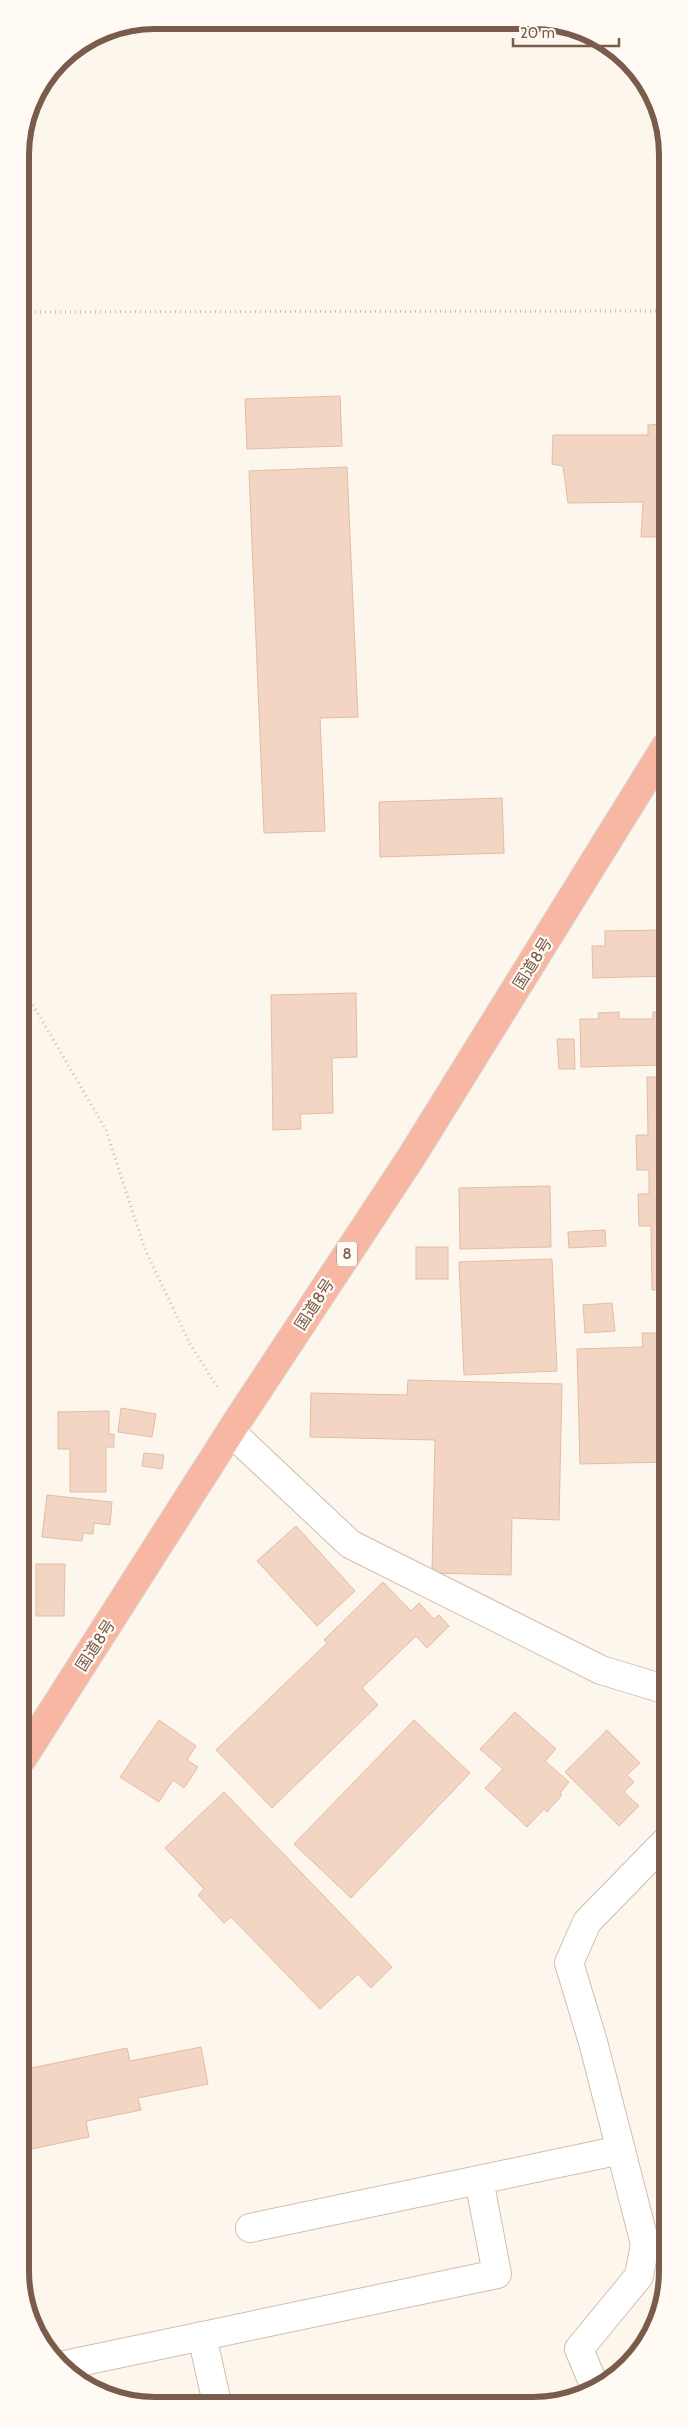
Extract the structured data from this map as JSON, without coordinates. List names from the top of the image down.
{
  "streets": {
    "highway": ["国道8号", "8"]
  },
  "scale_bar": "20 m"
}
